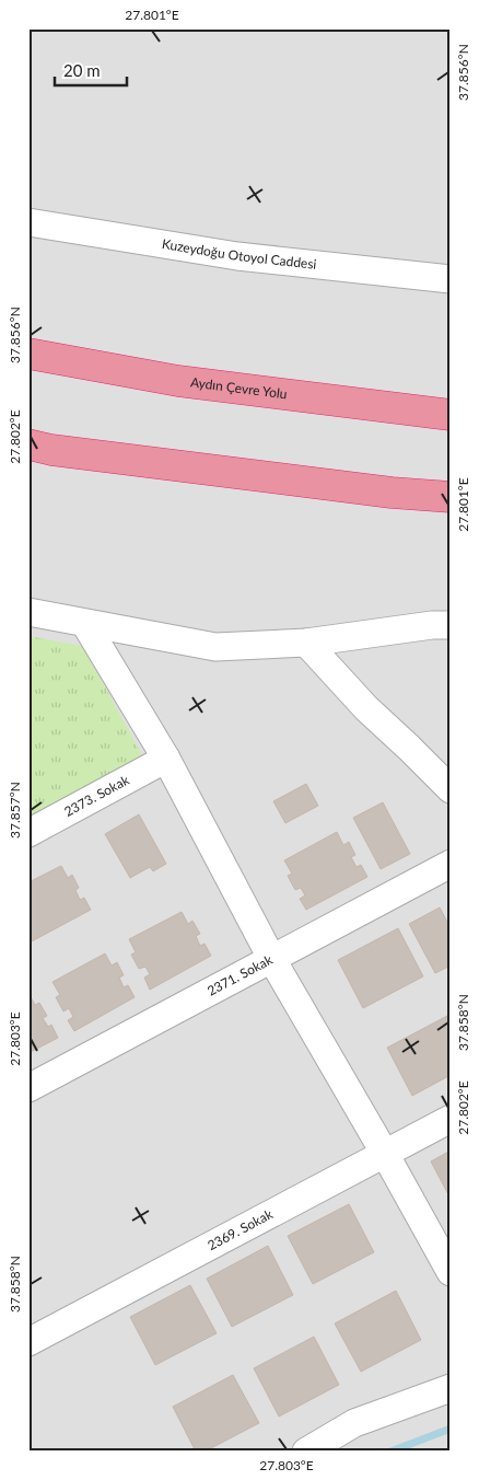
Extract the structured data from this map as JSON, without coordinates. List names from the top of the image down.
{
  "streets": {
    "highway": ["Aydın Çevre Yolu"],
    "street": [
      "Kuzeydoğu Otoyol Caddesi",
      "2373. Sokak",
      "2371. Sokak",
      "2369. Sokak"
    ]
  },
  "scale_bar": "20 m",
  "coordinates": [
    "27.801°E",
    "37.856°N",
    "27.802°E",
    "37.857°N",
    "37.858°N",
    "27.803°E"
  ]
}
